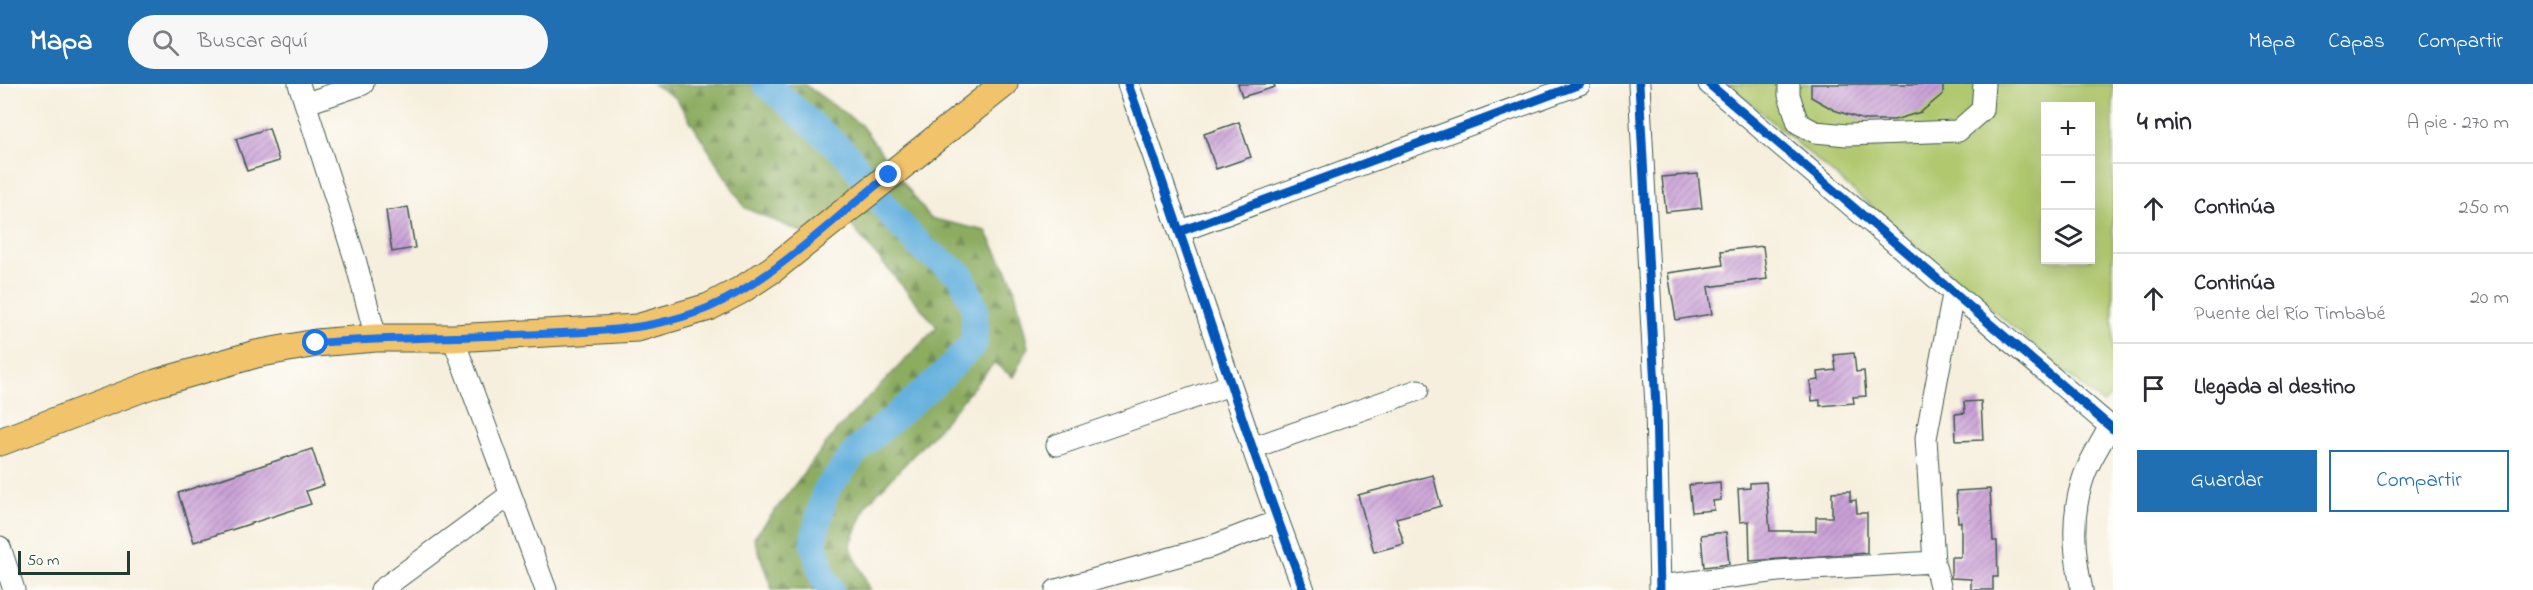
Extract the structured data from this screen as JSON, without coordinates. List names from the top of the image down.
{
  "scale_bar": "50 m",
  "page": {
    "header": "Mapa",
    "search": "Buscar aquí",
    "nav": ["Mapa", "Capas", "Compartir"],
    "heading": ["4 min", "A pie · 270 m"],
    "map_buttons": ["+", "−"],
    "list": [
      ["Continúa", "250 m"],
      ["Continúa", "Puente del Río Timbabé", "20 m"],
      "Llegada al destino"
    ],
    "buttons": ["Guardar", "Compartir"],
    "scale": "50 m"
  }
}
